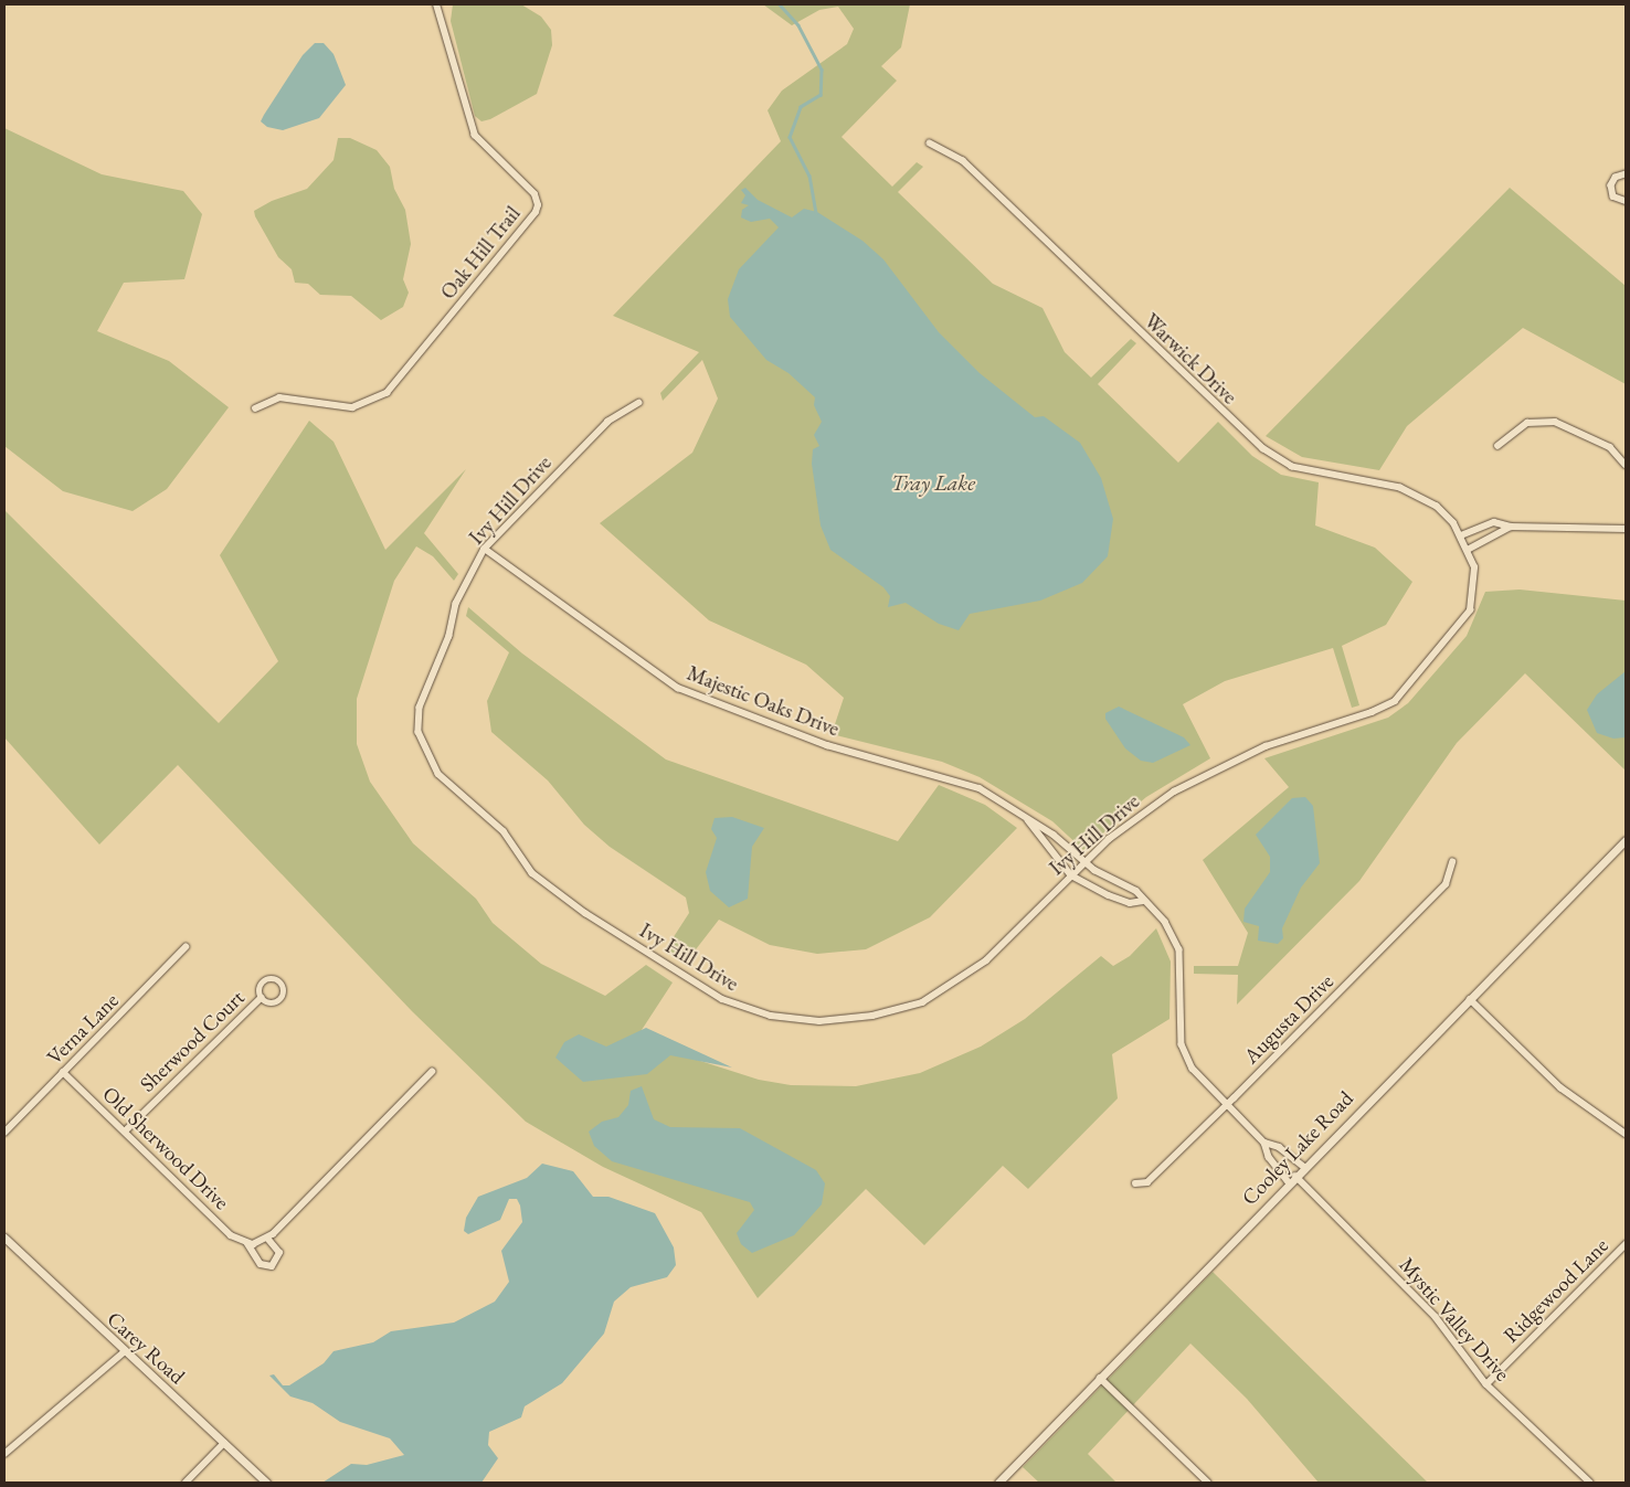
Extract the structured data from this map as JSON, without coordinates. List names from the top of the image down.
{
  "streets": {
    "street": [
      "Oak Hill Trail",
      "Warwick Drive",
      "Ivy Hill Drive",
      "Majestic Oaks Drive",
      "Augusta Drive",
      "Verna Lane",
      "Sherwood Court",
      "Old Sherwood Drive",
      "Cooley Lake Road",
      "Ridgewood Lane",
      "Mystic Valley Drive",
      "Carey Road"
    ]
  },
  "crossings": [
    ["Warwick Drive", "Ivy Hill Drive"],
    ["Ivy Hill Drive", "Majestic Oaks Drive"],
    ["Majestic Oaks Drive", "Augusta Drive"],
    ["Majestic Oaks Drive", "Cooley Lake Road"],
    ["Majestic Oaks Drive", "Mystic Valley Drive"],
    ["Verna Lane", "Old Sherwood Drive"],
    ["Sherwood Court", "Old Sherwood Drive"],
    ["Cooley Lake Road", "Mystic Valley Drive"],
    ["Ridgewood Lane", "Mystic Valley Drive"]
  ],
  "water": ["Tray Lake"]
}
